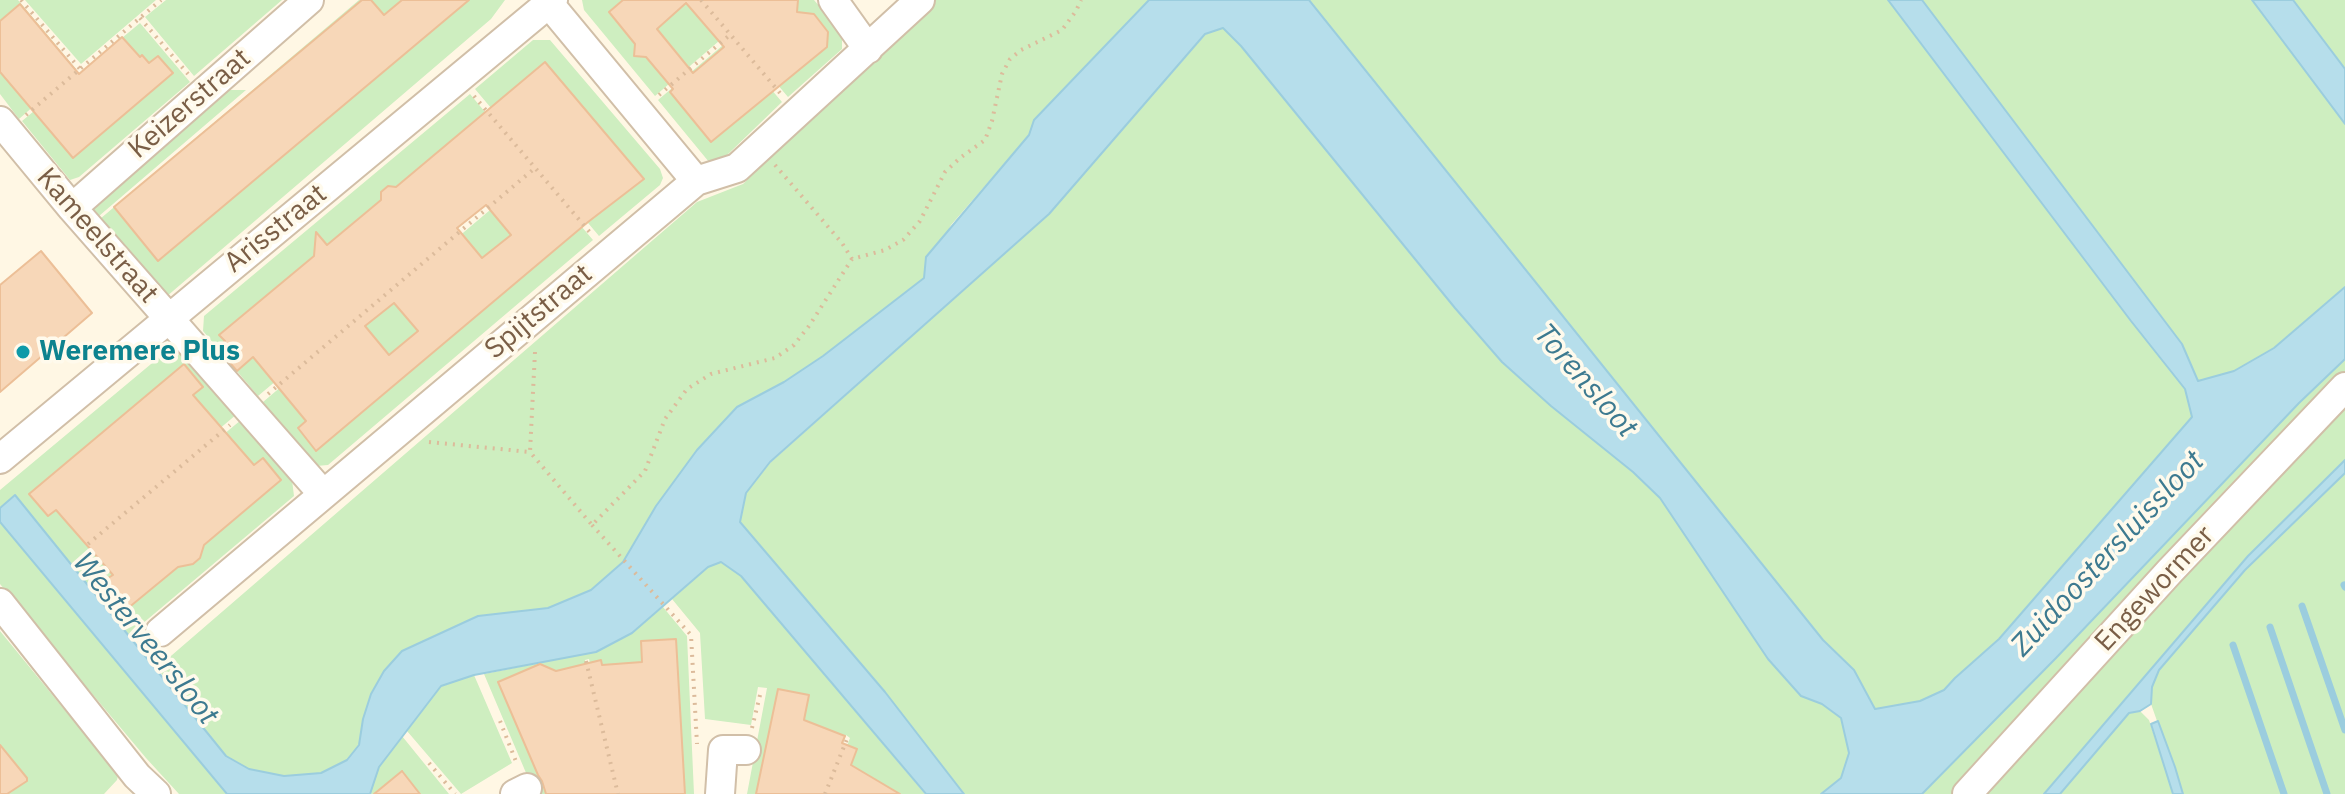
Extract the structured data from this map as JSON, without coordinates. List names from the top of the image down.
{
  "streets": {
    "street": [
      "Keizerstraat",
      "Arisstraat",
      "Kameelstraat",
      "Spijtstraat",
      "Engewormer"
    ]
  },
  "crossings": [
    ["Keizerstraat", "Kameelstraat"],
    ["Arisstraat", "Kameelstraat"],
    ["Kameelstraat", "Spijtstraat"]
  ],
  "water": ["Torensloot", "Zuidoostersluissloot", "Westerveersloot"],
  "places": ["Weremere Plus"]
}
